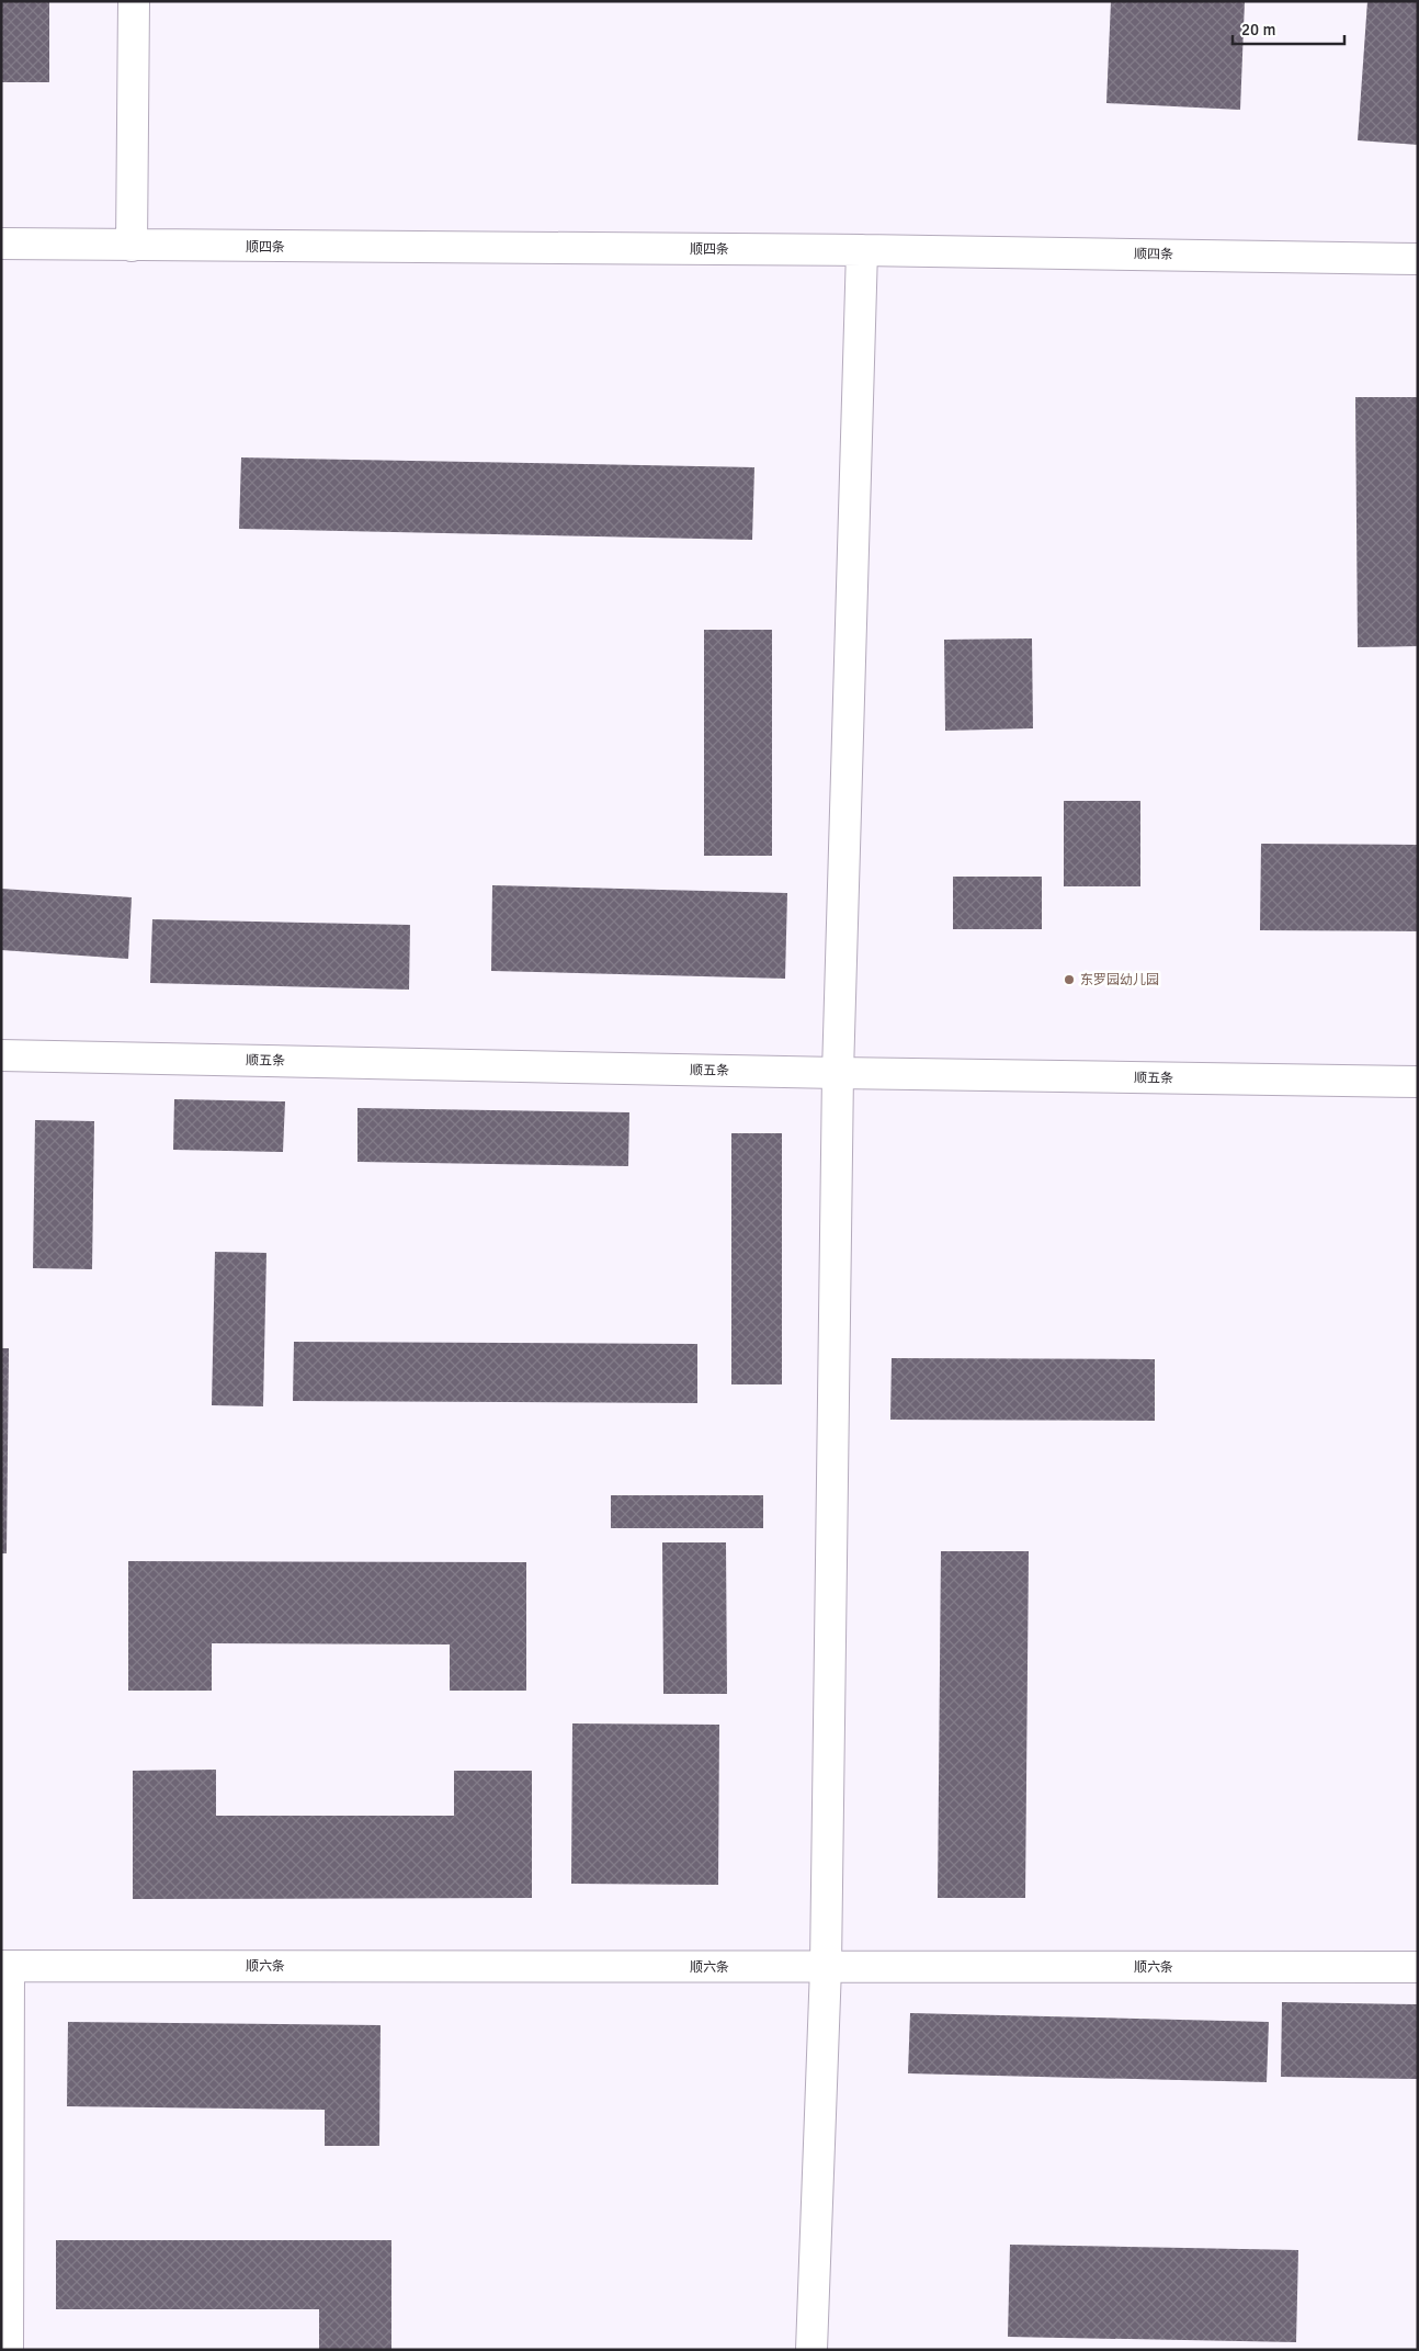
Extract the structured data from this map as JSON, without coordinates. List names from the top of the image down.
{
  "streets": {
    "street": ["顺四条", "顺五条", "顺六条"]
  },
  "places": ["东罗园幼儿园"],
  "scale_bar": "20 m"
}
